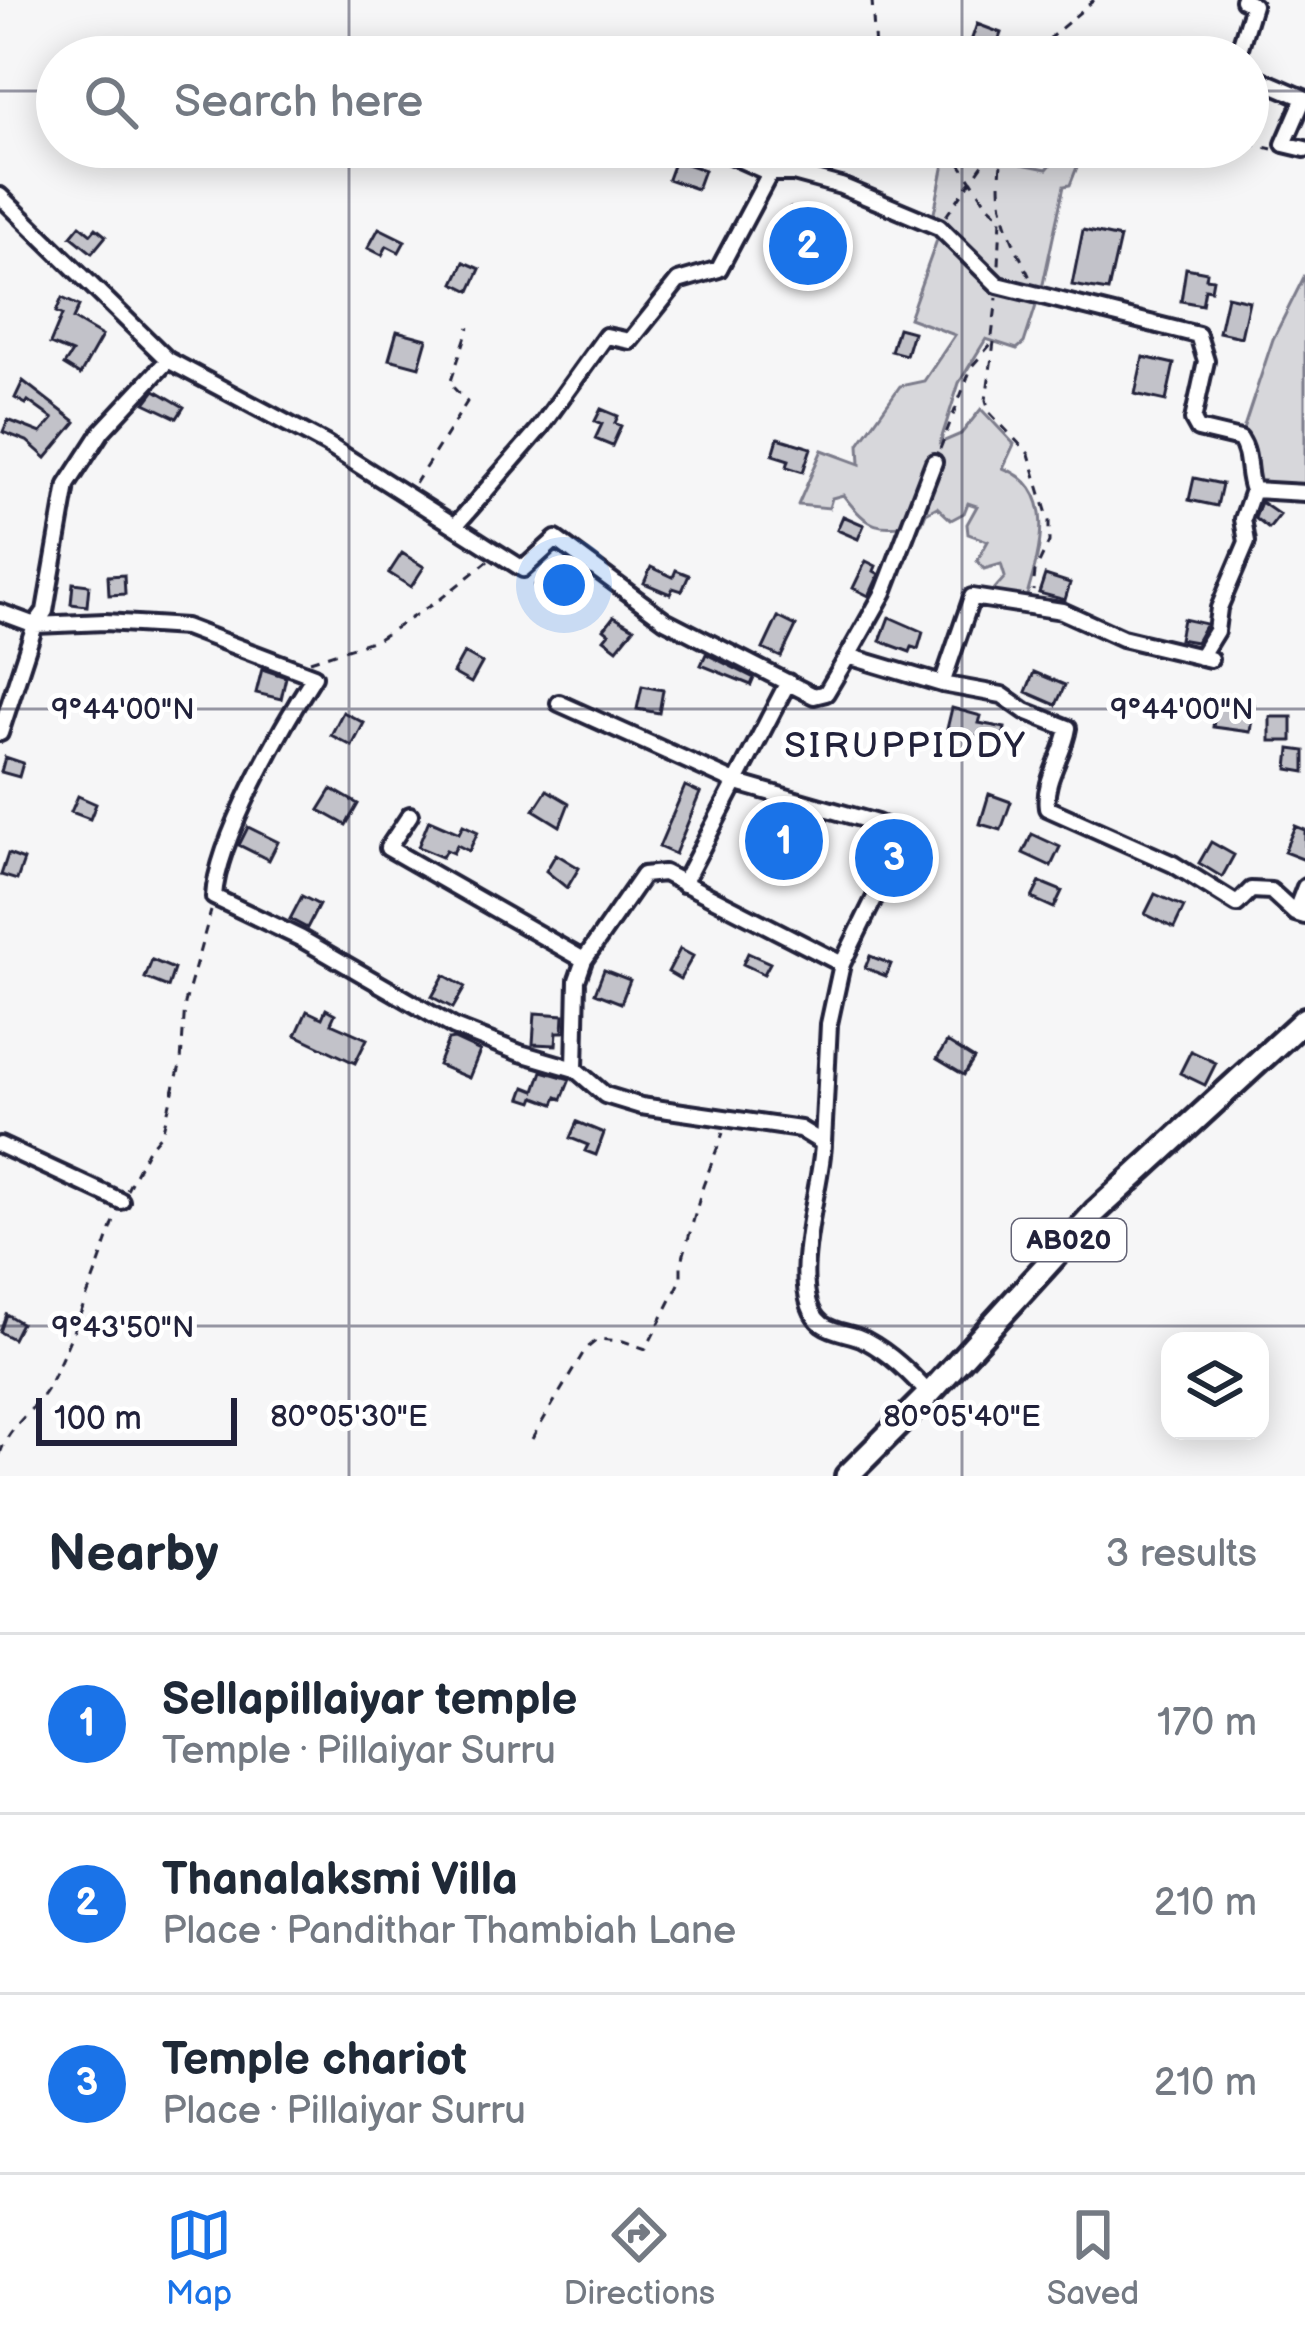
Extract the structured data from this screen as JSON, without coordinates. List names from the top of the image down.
{
  "streets": {
    "main road": ["AB020"]
  },
  "districts": ["SIRUPPIDDY"],
  "scale_bar": "100 m",
  "page": {
    "search": "Search here",
    "pins": ["2", "1", "3"],
    "scale": "100 m",
    "heading": ["Nearby", "3 results"],
    "list": [
      {
        "mark": "1",
        "name": "Sellapillaiyar temple",
        "note": "Temple · Pillaiyar Surru",
        "value": "170 m"
      },
      {
        "mark": "2",
        "name": "Thanalaksmi Villa",
        "note": "Place · Pandithar Thambiah Lane",
        "value": "210 m"
      },
      {
        "mark": "3",
        "name": "Temple chariot",
        "note": "Place · Pillaiyar Surru",
        "value": "210 m"
      }
    ],
    "nav": ["Map", "Directions", "Saved"]
  },
  "coordinates": [
    "9°44'00\"N",
    "9°43'50\"N",
    "80°05'30\"E",
    "80°05'40\"E"
  ]
}
